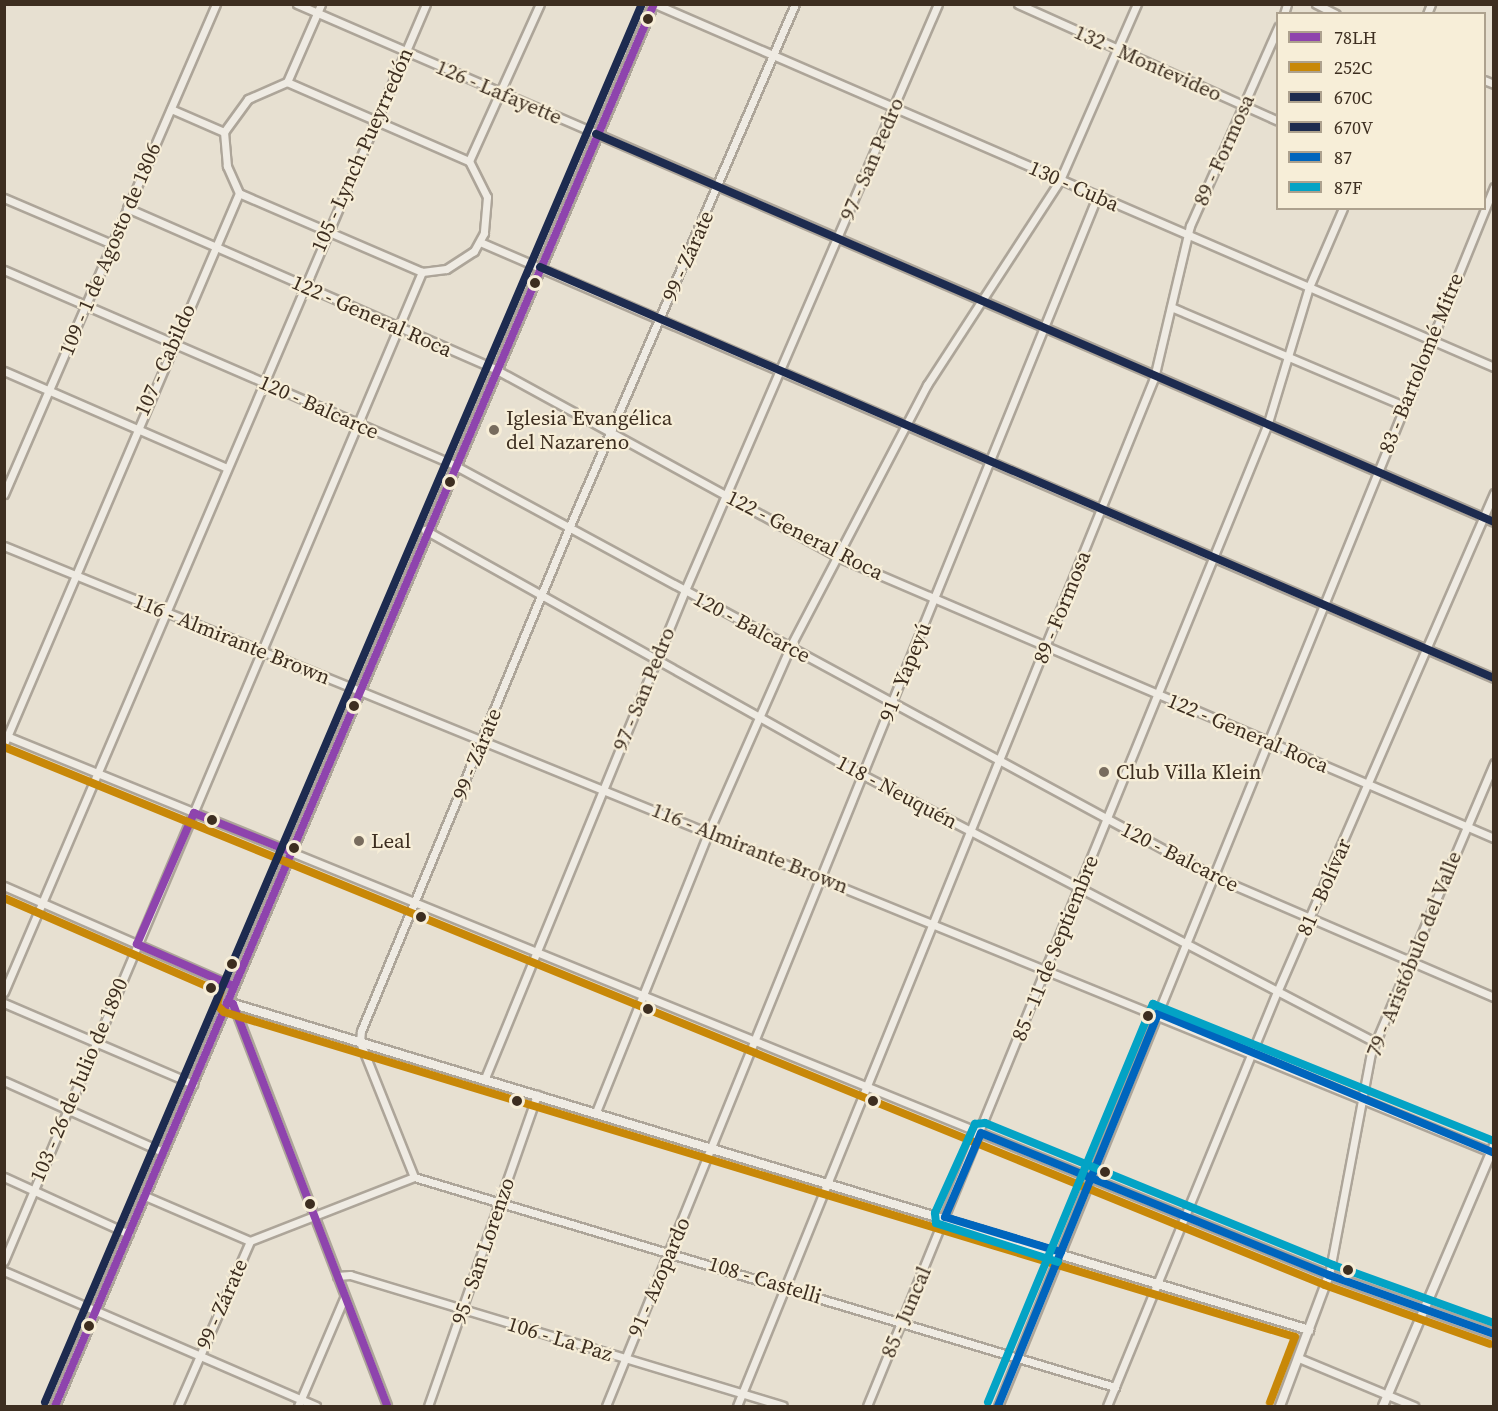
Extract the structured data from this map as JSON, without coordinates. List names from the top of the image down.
{
  "streets": {
    "street": [
      "132 - Montevideo",
      "126 - Lafayette",
      "105 - Lynch Pueyrredón",
      "89 - Formosa",
      "97 - San Pedro",
      "130 - Cuba",
      "109 - 1 de Agosto de 1806",
      "99 - Zárate",
      "122 - General Roca",
      "107 - Cabildo",
      "83 - Bartolomé Mitre",
      "120 - Balcarce",
      "116 - Almirante Brown",
      "91 - Yapeyú",
      "118 - Neuquén",
      "81 - Bolívar",
      "85 - 11 de Septiembre",
      "79 - Aristóbulo del Valle",
      "103 - 26 de Julio de 1890",
      "95 - San Lorenzo",
      "91 - Azopardo",
      "108 - Castelli",
      "85 - Juncal",
      "106 - La Paz"
    ]
  },
  "crossings": [
    ["132 - Montevideo", "89 - Formosa"],
    ["126 - Lafayette", "105 - Lynch Pueyrredón"],
    ["126 - Lafayette", "89 - Formosa"],
    ["126 - Lafayette", "97 - San Pedro"],
    ["126 - Lafayette", "99 - Zárate"],
    ["126 - Lafayette", "83 - Bartolomé Mitre"],
    ["126 - Lafayette", "91 - Yapeyú"],
    ["126 - Lafayette", "81 - Bolívar"],
    ["126 - Lafayette", "85 - 11 de Septiembre"],
    ["105 - Lynch Pueyrredón", "122 - General Roca"],
    ["105 - Lynch Pueyrredón", "107 - Cabildo"],
    ["105 - Lynch Pueyrredón", "120 - Balcarce"],
    ["105 - Lynch Pueyrredón", "116 - Almirante Brown"],
    ["89 - Formosa", "130 - Cuba"],
    ["89 - Formosa", "122 - General Roca"],
    ["89 - Formosa", "120 - Balcarce"],
    ["89 - Formosa", "116 - Almirante Brown"],
    ["89 - Formosa", "118 - Neuquén"],
    ["89 - Formosa", "108 - Castelli"],
    ["89 - Formosa", "106 - La Paz"],
    ["97 - San Pedro", "130 - Cuba"],
    ["97 - San Pedro", "122 - General Roca"],
    ["97 - San Pedro", "120 - Balcarce"],
    ["97 - San Pedro", "116 - Almirante Brown"],
    ["97 - San Pedro", "118 - Neuquén"],
    ["130 - Cuba", "99 - Zárate"],
    ["130 - Cuba", "83 - Bartolomé Mitre"],
    ["130 - Cuba", "91 - Yapeyú"],
    ["130 - Cuba", "85 - 11 de Septiembre"],
    ["109 - 1 de Agosto de 1806", "122 - General Roca"],
    ["109 - 1 de Agosto de 1806", "120 - Balcarce"],
    ["99 - Zárate", "122 - General Roca"],
    ["99 - Zárate", "120 - Balcarce"],
    ["99 - Zárate", "116 - Almirante Brown"],
    ["99 - Zárate", "118 - Neuquén"],
    ["99 - Zárate", "108 - Castelli"],
    ["122 - General Roca", "107 - Cabildo"],
    ["122 - General Roca", "83 - Bartolomé Mitre"],
    ["122 - General Roca", "91 - Yapeyú"],
    ["122 - General Roca", "81 - Bolívar"],
    ["122 - General Roca", "85 - 11 de Septiembre"],
    ["122 - General Roca", "79 - Aristóbulo del Valle"],
    ["122 - General Roca", "103 - 26 de Julio de 1890"],
    ["107 - Cabildo", "120 - Balcarce"],
    ["107 - Cabildo", "116 - Almirante Brown"],
    ["83 - Bartolomé Mitre", "120 - Balcarce"],
    ["83 - Bartolomé Mitre", "116 - Almirante Brown"],
    ["83 - Bartolomé Mitre", "118 - Neuquén"],
    ["83 - Bartolomé Mitre", "108 - Castelli"],
    ["120 - Balcarce", "91 - Yapeyú"],
    ["120 - Balcarce", "81 - Bolívar"],
    ["120 - Balcarce", "85 - 11 de Septiembre"],
    ["120 - Balcarce", "79 - Aristóbulo del Valle"],
    ["120 - Balcarce", "103 - 26 de Julio de 1890"],
    ["116 - Almirante Brown", "91 - Yapeyú"],
    ["116 - Almirante Brown", "81 - Bolívar"],
    ["116 - Almirante Brown", "85 - 11 de Septiembre"],
    ["116 - Almirante Brown", "79 - Aristóbulo del Valle"],
    ["116 - Almirante Brown", "103 - 26 de Julio de 1890"],
    ["91 - Yapeyú", "118 - Neuquén"],
    ["91 - Yapeyú", "91 - Azopardo"],
    ["118 - Neuquén", "81 - Bolívar"],
    ["118 - Neuquén", "85 - 11 de Septiembre"],
    ["118 - Neuquén", "79 - Aristóbulo del Valle"],
    ["81 - Bolívar", "108 - Castelli"],
    ["85 - 11 de Septiembre", "85 - Juncal"],
    ["95 - San Lorenzo", "108 - Castelli"],
    ["95 - San Lorenzo", "106 - La Paz"],
    ["91 - Azopardo", "108 - Castelli"],
    ["91 - Azopardo", "106 - La Paz"],
    ["108 - Castelli", "85 - Juncal"]
  ],
  "places": ["Iglesia Evangélica del Nazareno", "Club Villa Klein", "Leal"],
  "lines": [
    "transit line 78LH",
    "transit line 670C",
    "transit line 670V",
    "transit line 252C",
    "transit line 87F",
    "transit line 87"
  ],
  "legend": [
    "78LH",
    "252C",
    "670C",
    "670V",
    "87",
    "87F"
  ]
}
